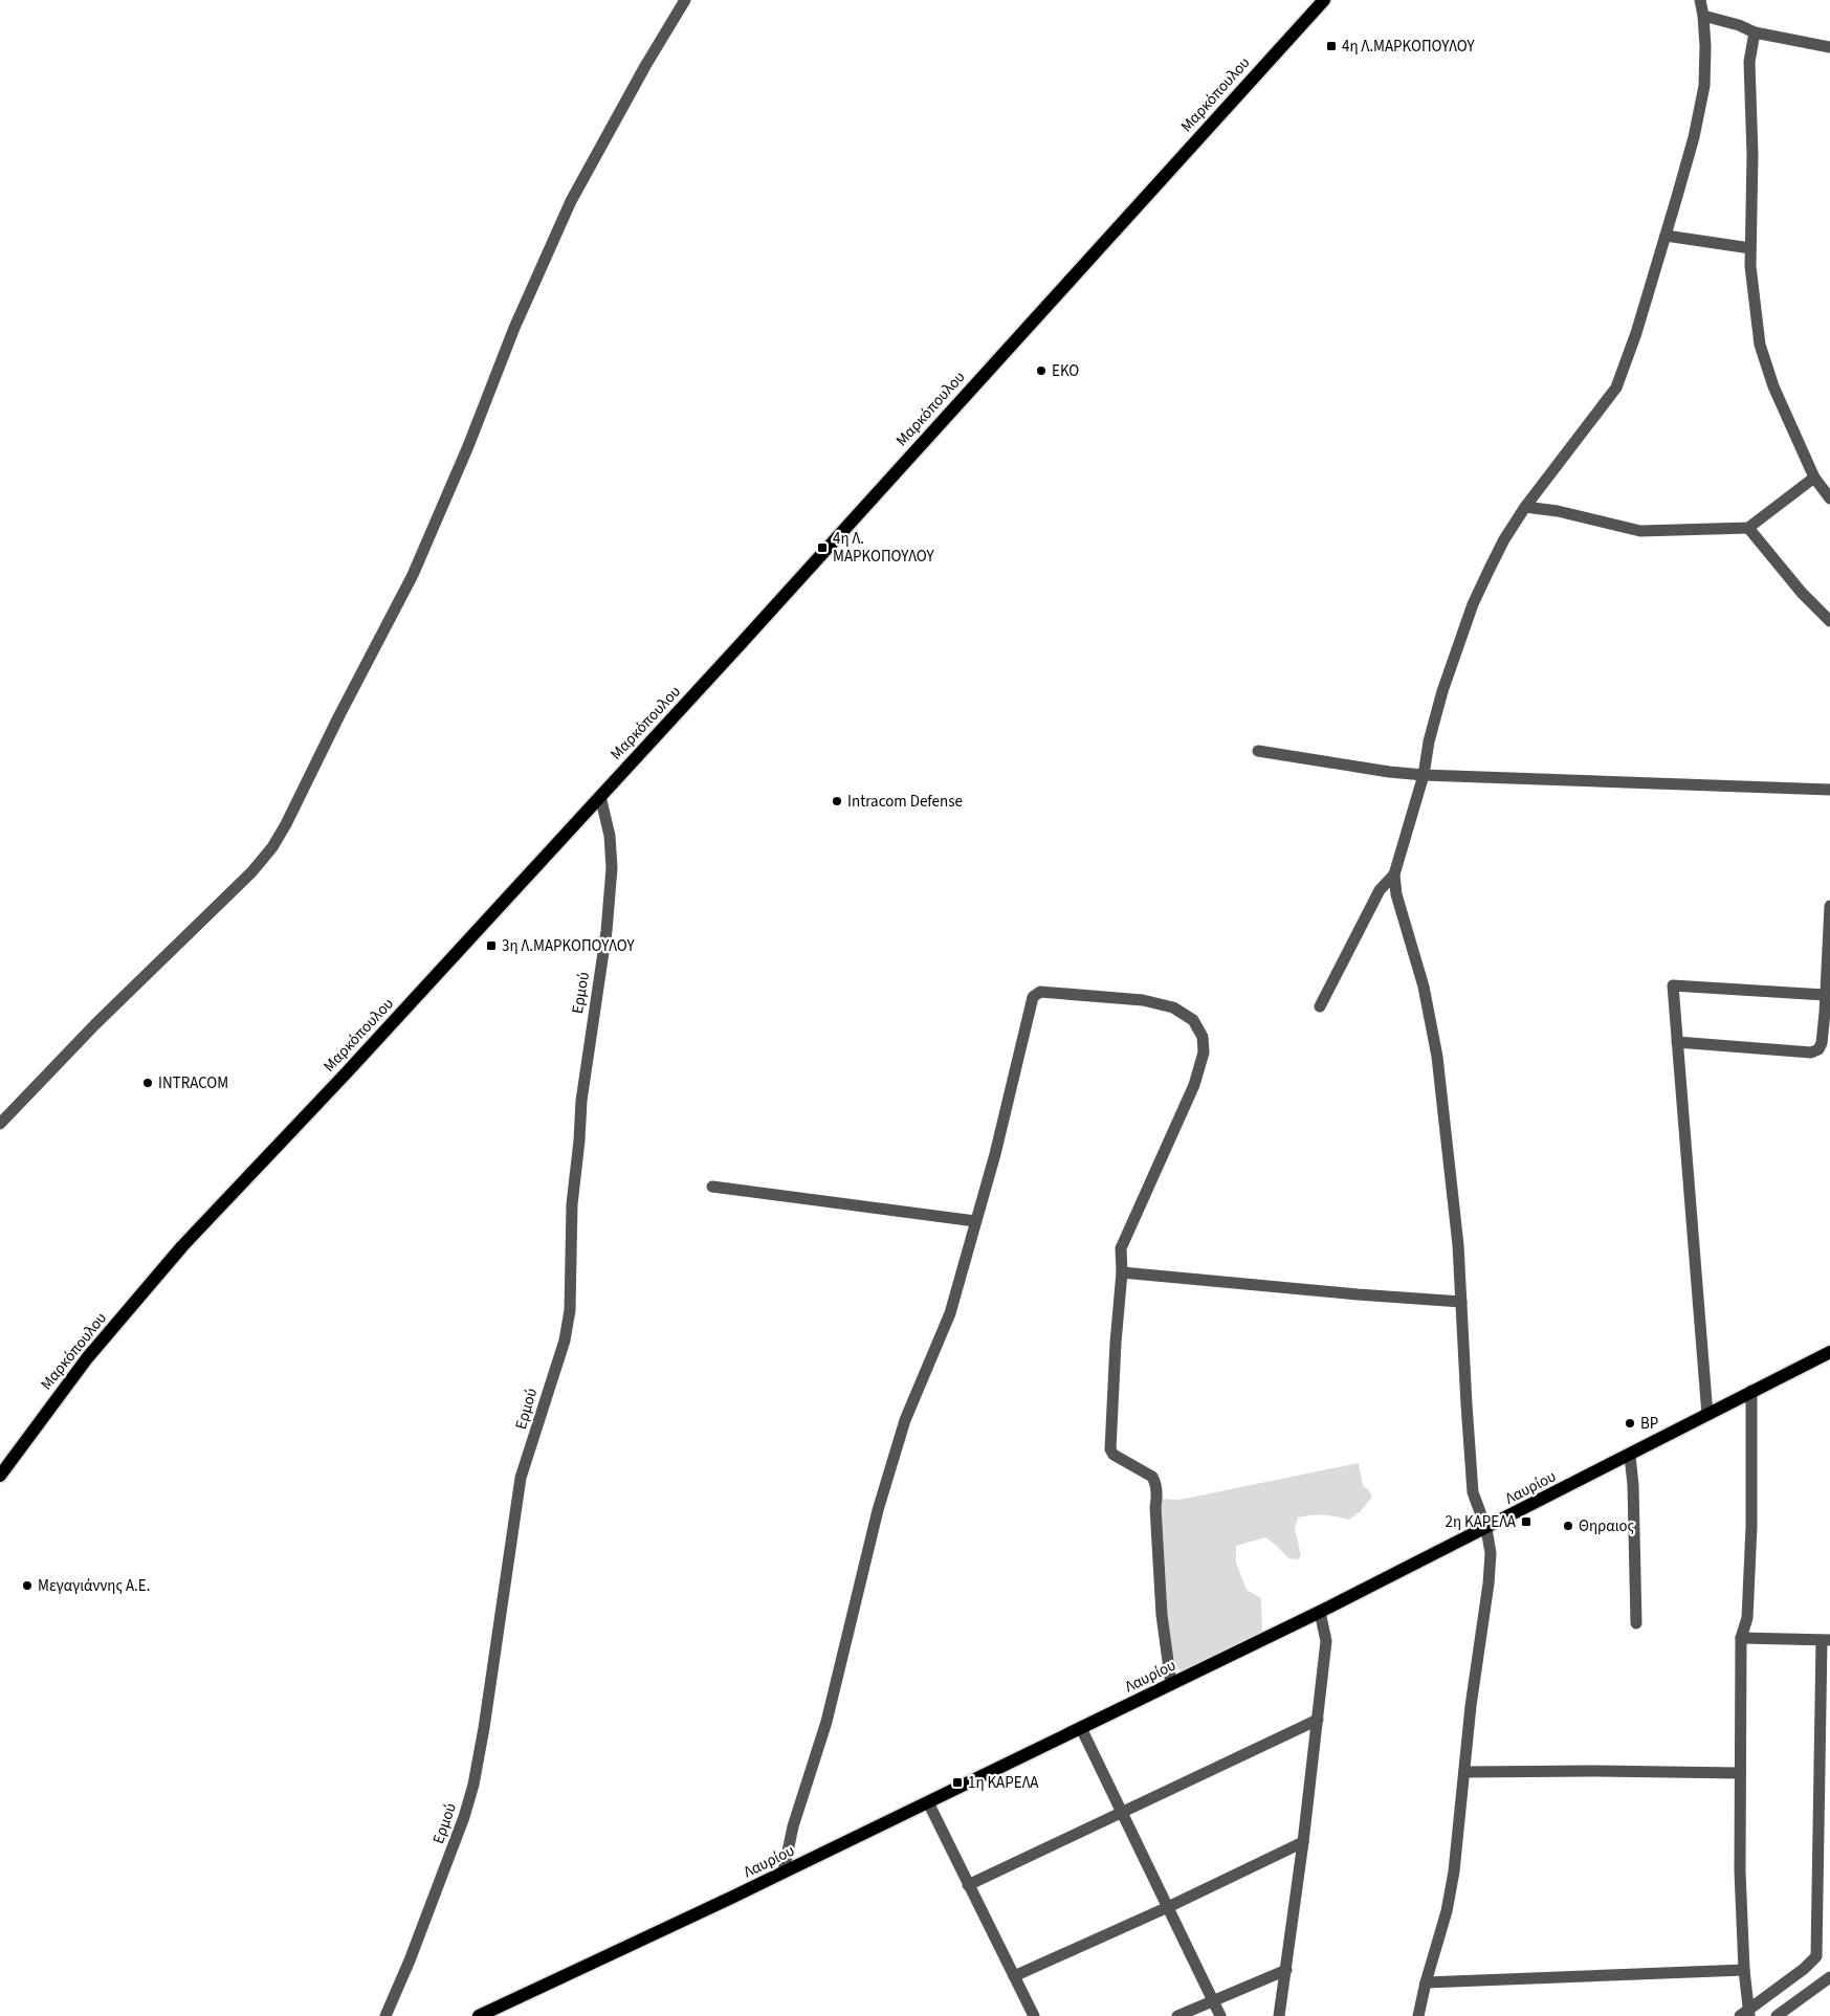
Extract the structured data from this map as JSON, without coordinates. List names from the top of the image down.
{
  "streets": {
    "main road": ["Μαρκόπουλου", "Λαυρίου"],
    "street": ["Ερμού"]
  },
  "crossings": [
    ["Μαρκόπουλου", "Ερμού"]
  ],
  "places": {
    "transit": [
      "4η Λ.ΜΑΡΚΟΠΟΥΛΟΥ",
      "4η Λ. ΜΑΡΚΟΠΟΥΛΟΥ",
      "3η Λ.ΜΑΡΚΟΠΟΥΛΟΥ",
      "2η ΚΑΡΕΛΑ",
      "1η ΚΑΡΕΛΑ"
    ],
    "other": [
      "EKO",
      "Intracom Defense",
      "INTRACOM",
      "BP",
      "Θηραιος",
      "Μεγαγιάννης Α.Ε."
    ]
  }
}
